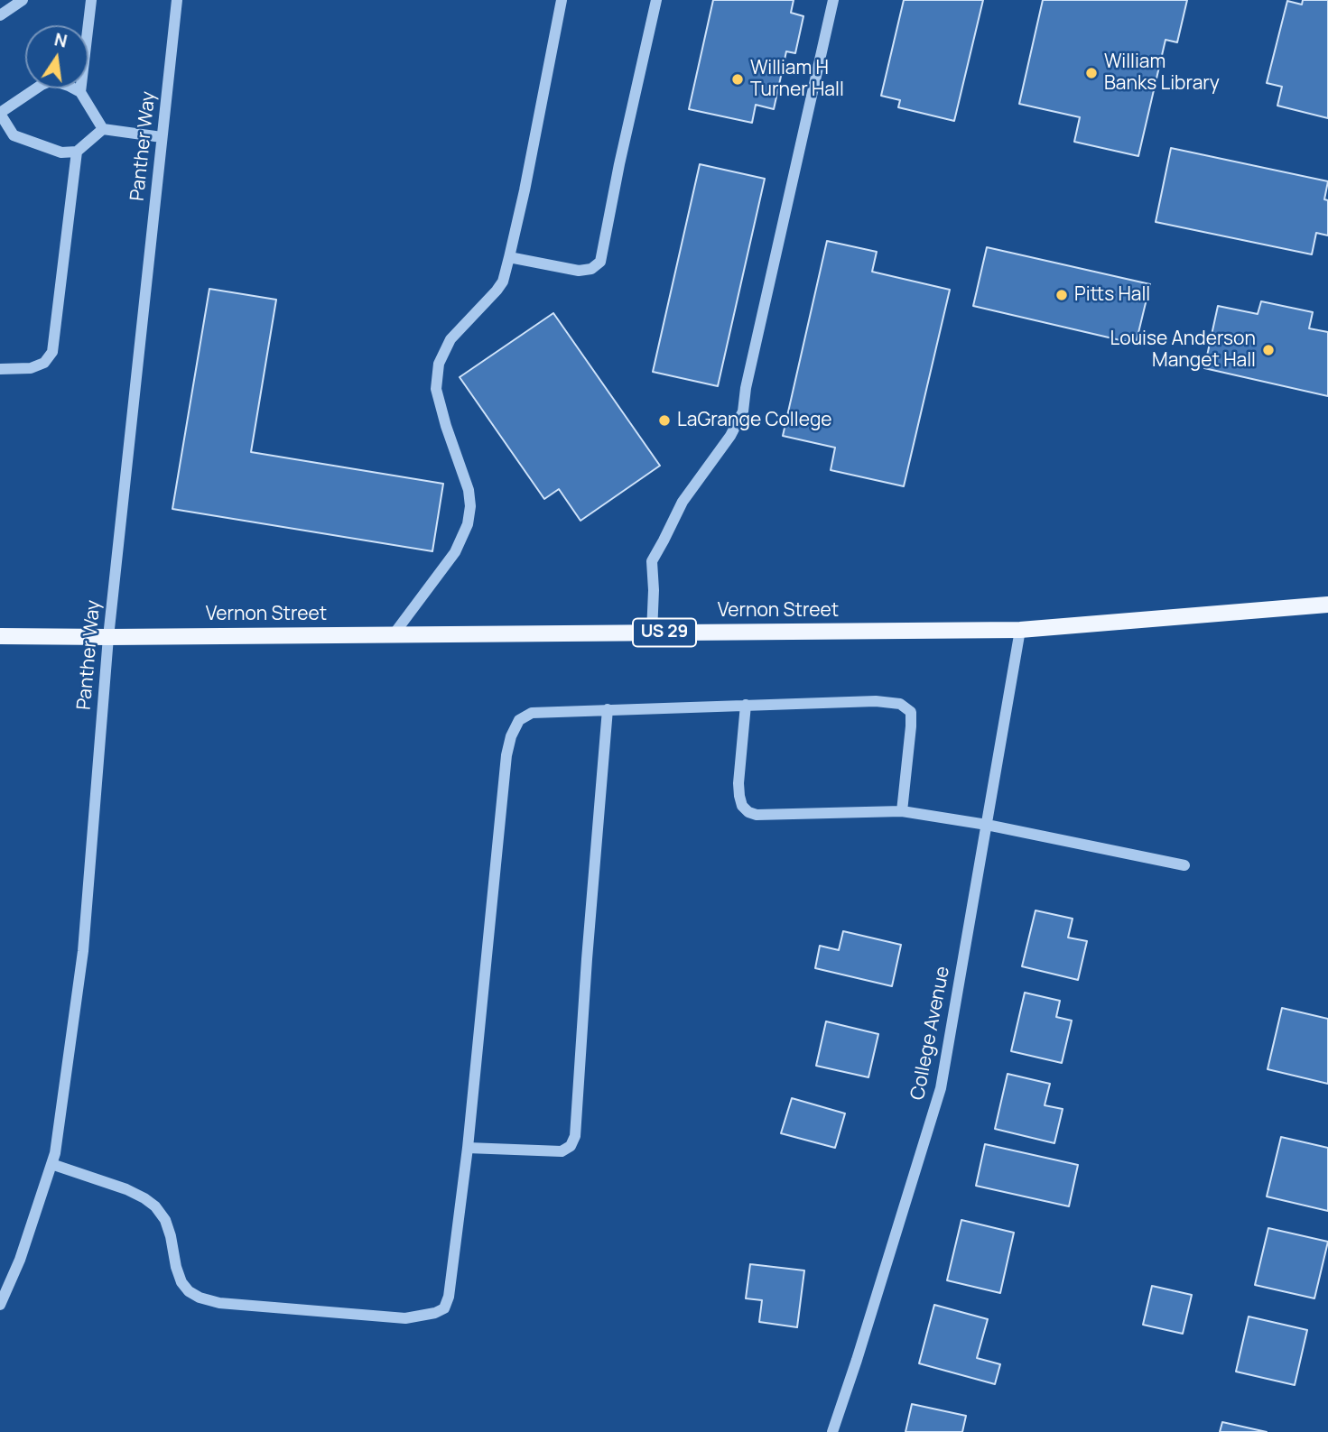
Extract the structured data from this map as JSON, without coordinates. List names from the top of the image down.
{
  "streets": {
    "main road": ["Vernon Street", "US 29"],
    "street": ["Panther Way", "College Avenue"]
  },
  "crossings": [
    ["Panther Way", "Vernon Street"],
    ["Vernon Street", "College Avenue"]
  ],
  "places": [
    "William Banks Library",
    "William H Turner Hall",
    "Pitts Hall",
    "Louise Anderson Manget Hall",
    "LaGrange College"
  ],
  "north": "top"
}
